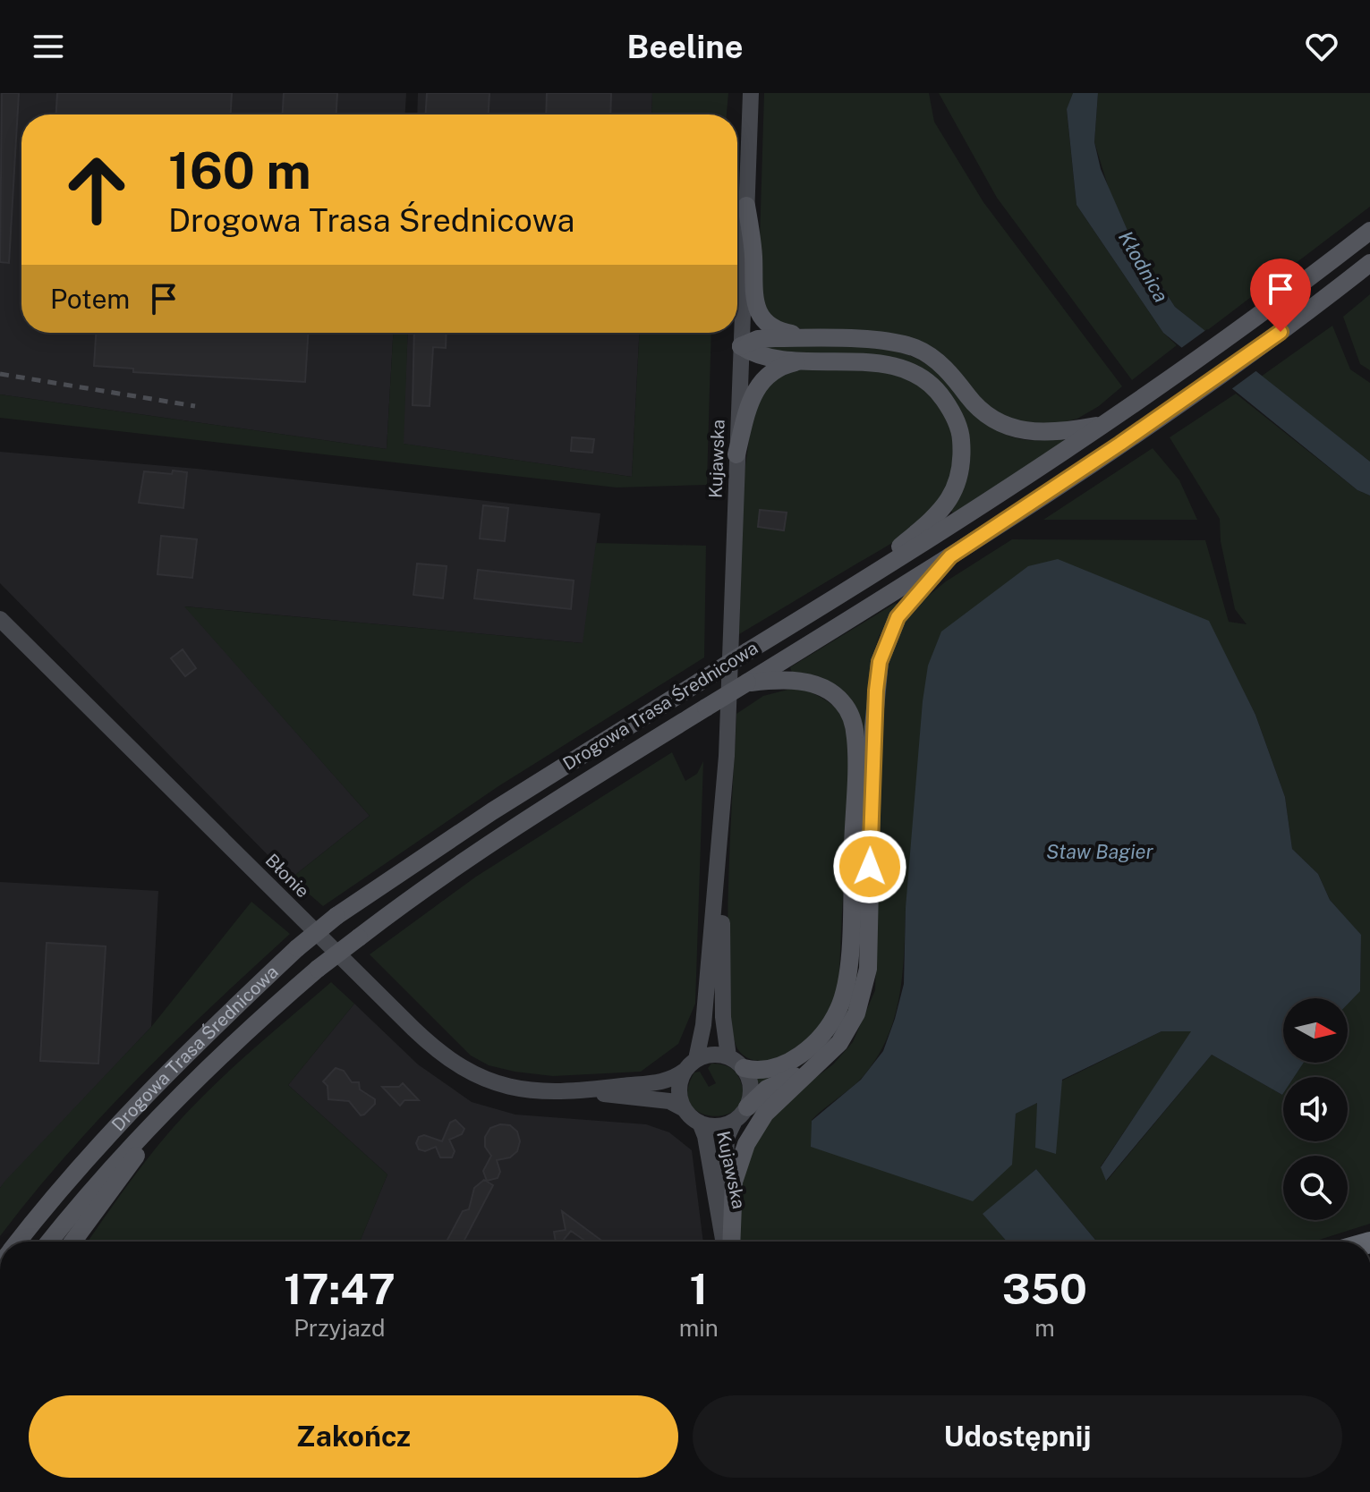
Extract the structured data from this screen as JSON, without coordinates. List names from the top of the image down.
{
  "streets": {
    "main road": ["Drogowa Trasa Średnicowa"],
    "street": ["Kujawska", "Błonie"]
  },
  "crossings": [
    ["Kujawska", "Błonie"]
  ],
  "water": ["Kłodnica", "Staw Bagier"],
  "north": "right",
  "page": {
    "header": "Beeline",
    "turn": ["160 m", "Drogowa Trasa Średnicowa"],
    "then": "Potem",
    "eta": [
      "17:47",
      "Przyjazd",
      "1",
      "min",
      "350",
      "m"
    ],
    "buttons": ["Zakończ", "Udostępnij"]
  }
}
